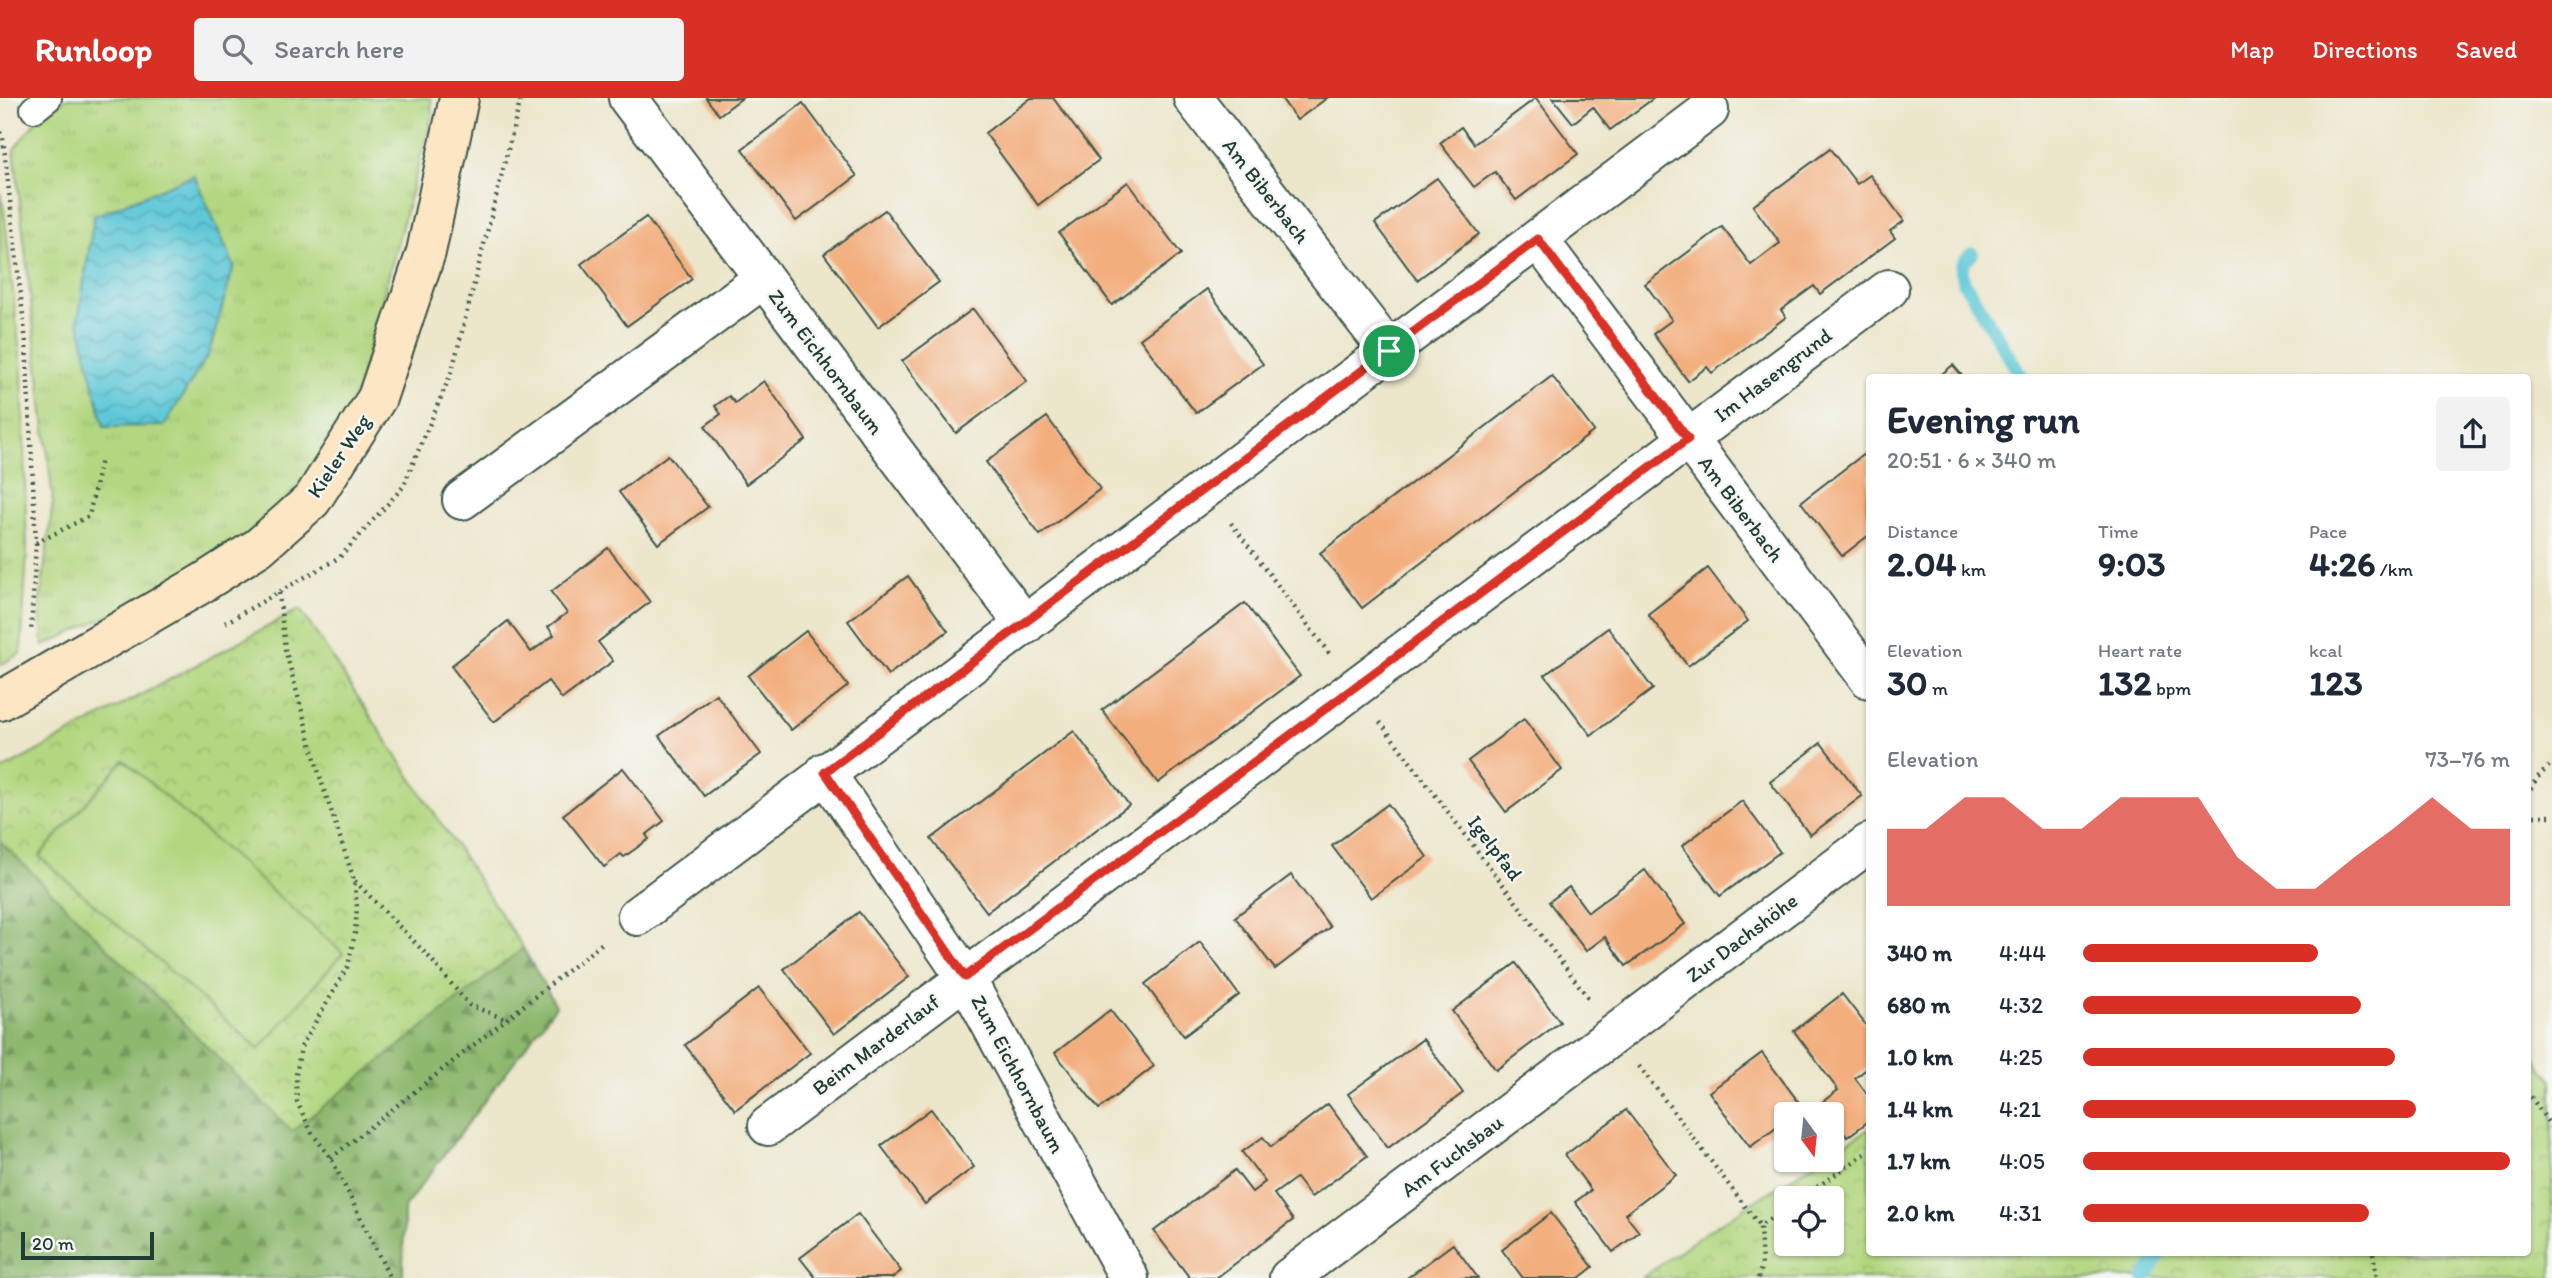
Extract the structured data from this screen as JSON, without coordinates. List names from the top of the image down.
{
  "streets": {
    "street": [
      "Am Biberbach",
      "Zum Eichhornbaum",
      "Im Hasengrund",
      "Kieler Weg",
      "Zur Dachshöhe",
      "Beim Marderlauf",
      "Am Fuchsbau"
    ],
    "path": ["Igelpfad"]
  },
  "crossings": [
    ["Am Biberbach", "Im Hasengrund"],
    ["Zum Eichhornbaum", "Beim Marderlauf"],
    ["Im Hasengrund", "Igelpfad"],
    ["Im Hasengrund", "Beim Marderlauf"],
    ["Igelpfad", "Zur Dachshöhe"],
    ["Igelpfad", "Beim Marderlauf"],
    ["Igelpfad", "Am Fuchsbau"],
    ["Zur Dachshöhe", "Am Fuchsbau"]
  ],
  "scale_bar": "20 m",
  "north": "bottom",
  "page": {
    "header": "Runloop",
    "search": "Search here",
    "nav": ["Map", "Directions", "Saved"],
    "heading": ["Evening run", "20:51 · 6 × 340 m"],
    "stats": [
      ["Distance", "2.04 km"],
      ["Time", "9:03"],
      ["Pace", "4:26 /km"],
      ["Elevation", "30 m"],
      ["Heart rate", "132 bpm"],
      ["kcal", "123"]
    ],
    "chart": ["Elevation", "73–76 m"],
    "list": [
      {
        "name": "340 m",
        "note": "4:44"
      },
      {
        "name": "680 m",
        "note": "4:32"
      },
      {
        "name": "1.0 km",
        "note": "4:25"
      },
      {
        "name": "1.4 km",
        "note": "4:21"
      },
      {
        "name": "1.7 km",
        "note": "4:05"
      },
      {
        "name": "2.0 km",
        "note": "4:31"
      }
    ],
    "scale": "20 m"
  }
}
